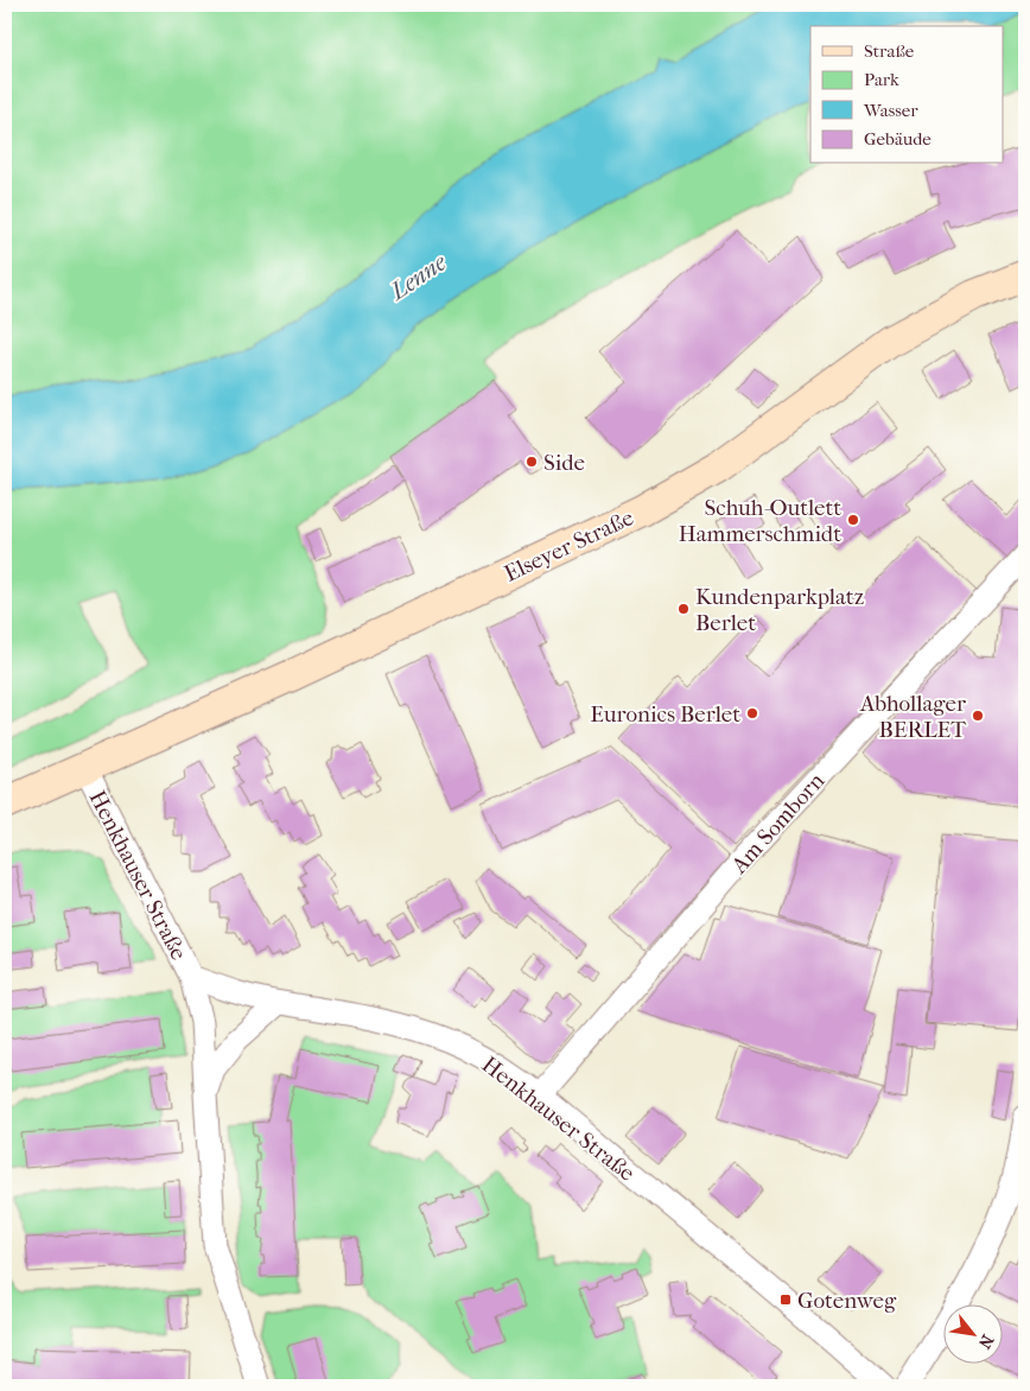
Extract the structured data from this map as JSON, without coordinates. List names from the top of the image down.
{
  "streets": {
    "main road": ["Elseyer Straße"],
    "street": ["Am Somborn", "Henkhauser Straße"]
  },
  "crossings": [
    ["Elseyer Straße", "Henkhauser Straße"],
    ["Am Somborn", "Henkhauser Straße"]
  ],
  "water": ["Lenne"],
  "places": {
    "other": [
      "Side",
      "Schuh-Outlett Hammerschmidt",
      "Kundenparkplatz Berlet",
      "Euronics Berlet",
      "Abhollager BERLET"
    ],
    "transit": ["Gotenweg"]
  },
  "legend": [
    "Straße",
    "Park",
    "Wasser",
    "Gebäude"
  ],
  "north": "bottom right"
}
